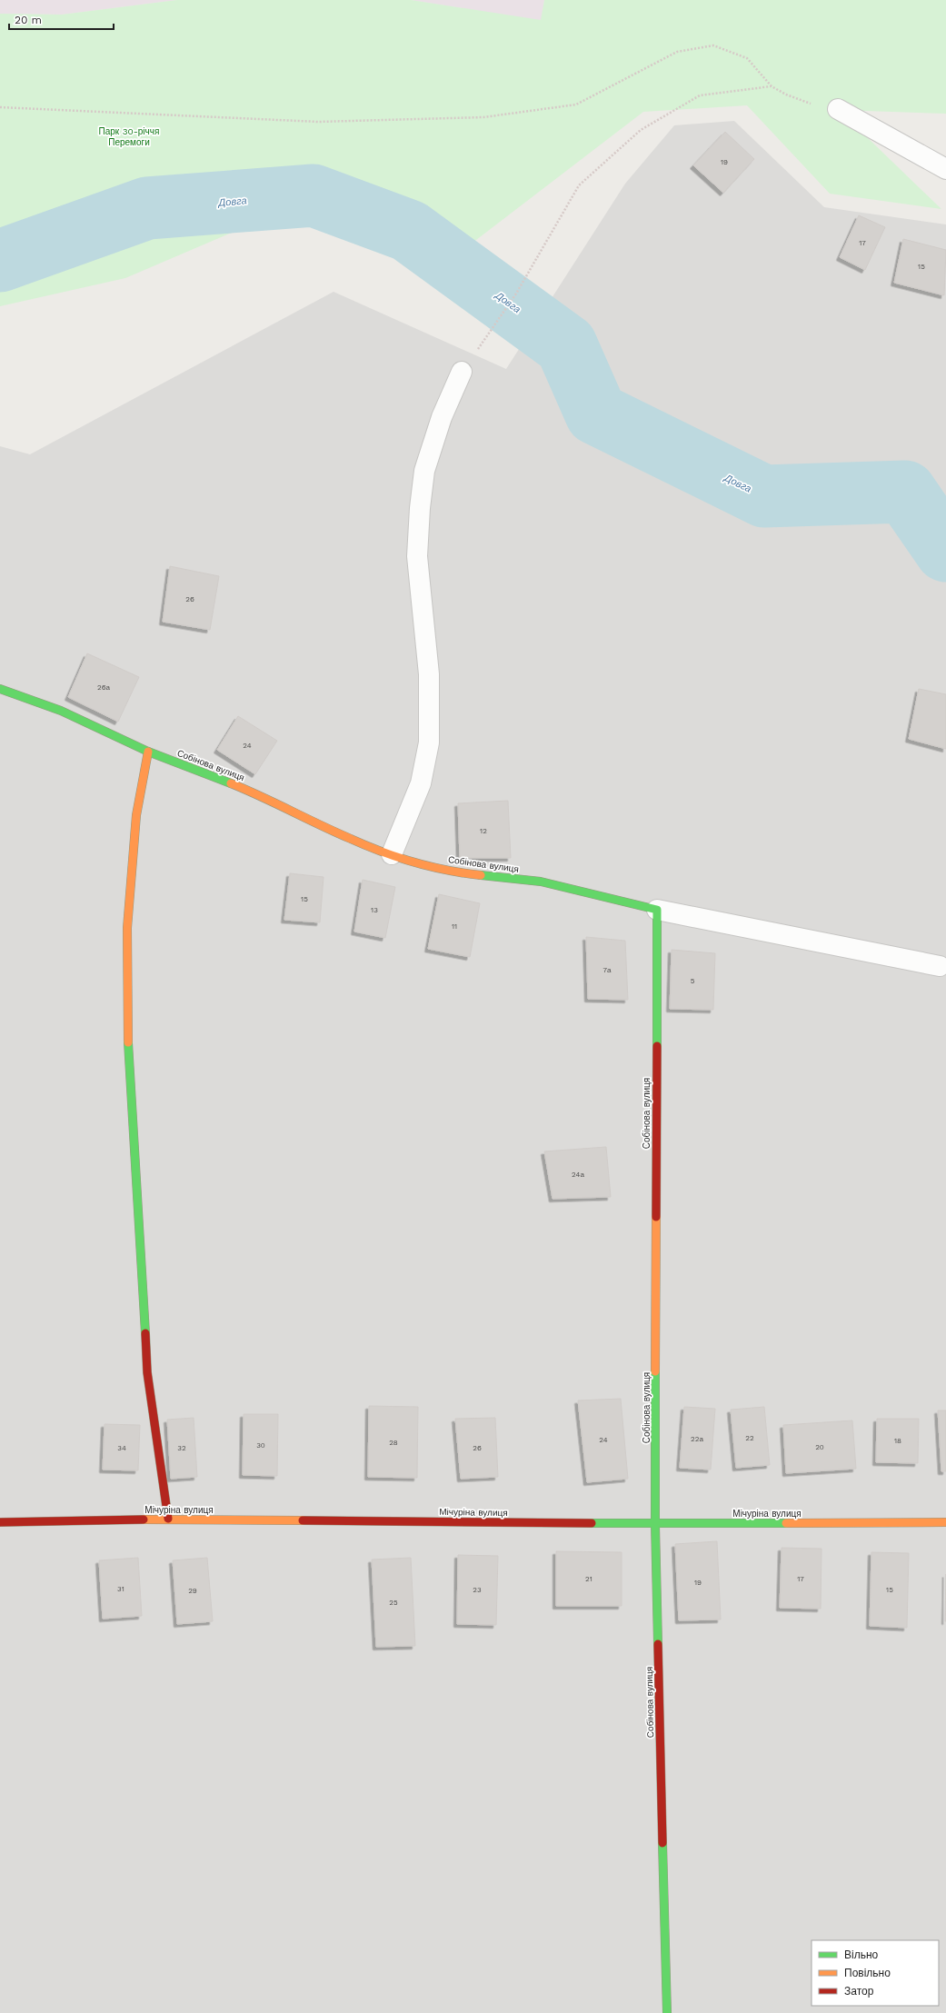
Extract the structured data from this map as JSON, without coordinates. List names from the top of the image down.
{
  "streets": {
    "street": ["Собінова вулиця", "Мічуріна вулиця"]
  },
  "crossings": [
    ["Собінова вулиця", "Мічуріна вулиця"]
  ],
  "water": ["Довга"],
  "parks": ["Парк 30-річчя Перемоги"],
  "house_numbers": [
    "19",
    "17",
    "15",
    "26",
    "26а",
    "24",
    "12",
    "15",
    "13",
    "11",
    "7а",
    "5",
    "24а",
    "22",
    "22а",
    "24",
    "18",
    "28",
    "30",
    "20",
    "34",
    "32",
    "26",
    "21",
    "17",
    "19",
    "31",
    "23",
    "15",
    "29",
    "25"
  ],
  "legend": ["Вільно", "Повільно", "Затор"],
  "scale_bar": "20 m"
}
